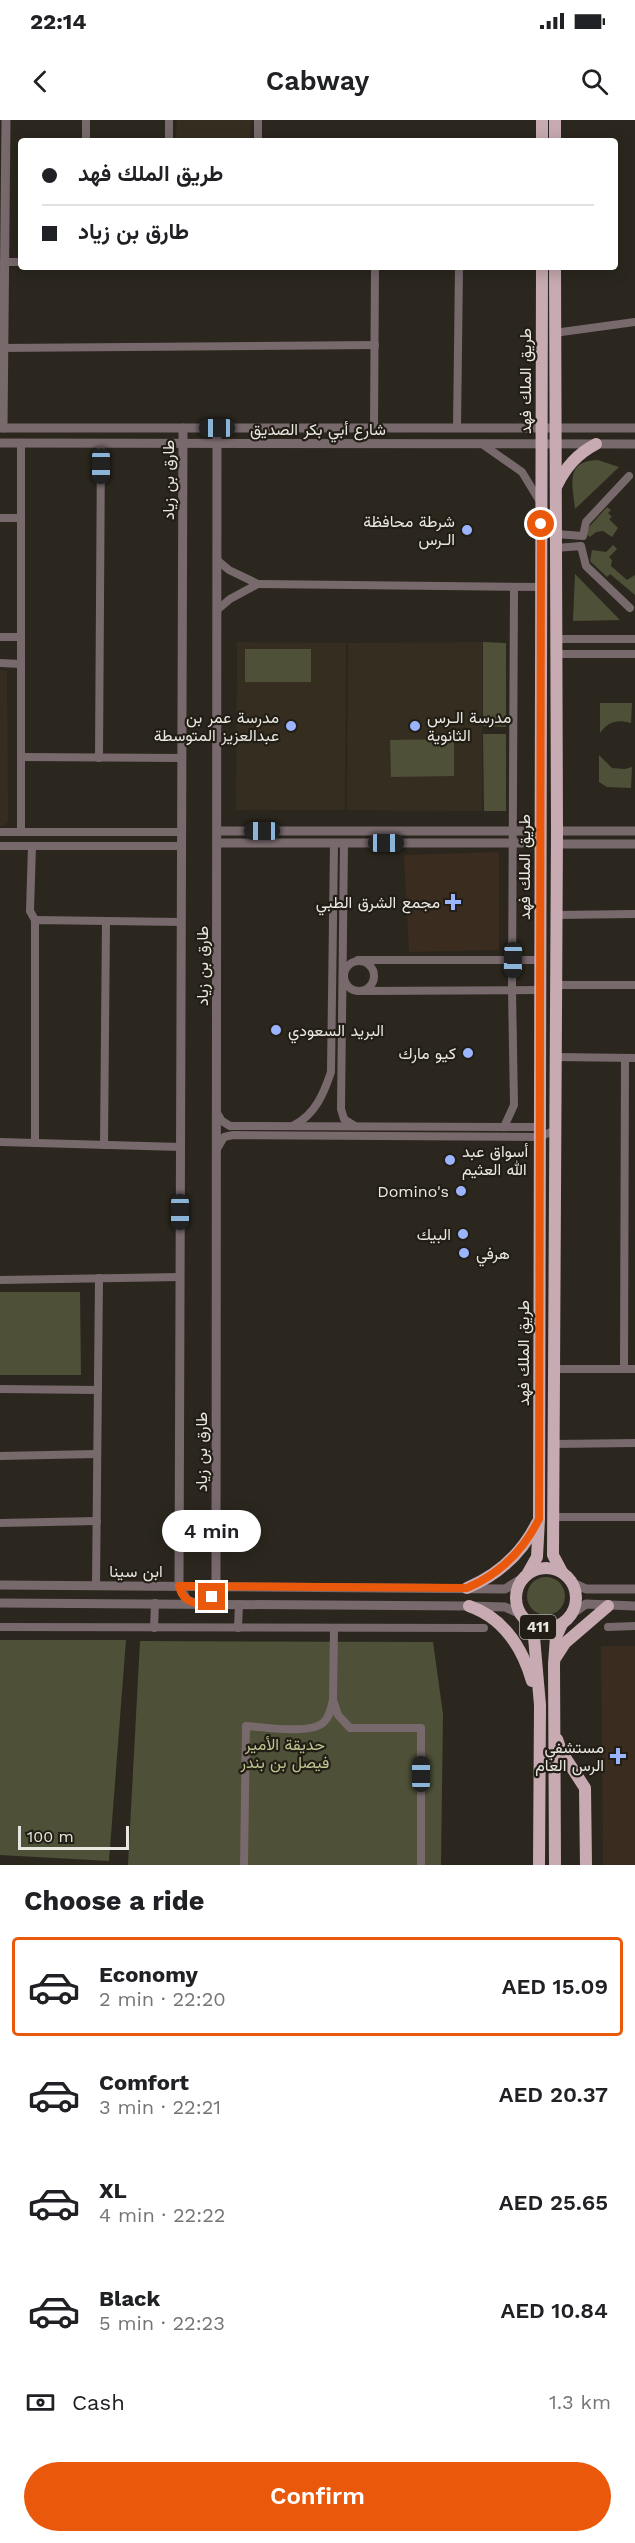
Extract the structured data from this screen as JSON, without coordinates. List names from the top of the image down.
{
  "streets": {
    "main road": ["طريق الملك فهد", "411"],
    "street": ["شارع أبي بكر الصديق", "طارق بن زياد", "ابن سينا"]
  },
  "crossings": [
    ["طريق الملك فهد", "شارع أبي بكر الصديق"],
    ["طريق الملك فهد", "ابن سينا"],
    ["طريق الملك فهد", "411"],
    ["شارع أبي بكر الصديق", "طارق بن زياد"],
    ["طارق بن زياد", "ابن سينا"],
    ["ابن سينا", "411"]
  ],
  "parks": ["حديقة الأمير فيصل بن بندر"],
  "places": {
    "other": [
      "شرطة محافظة الـرس",
      "مدرسة عمر بن عبدالعزيز المتوسطة",
      "مدرسة الـرس الثانوية",
      "البريد السعودي",
      "كيو مارك",
      "أسواق عبد الله العثيم",
      "Domino's",
      "البيك",
      "هرفي"
    ],
    "health": ["مجمع الشرق الطبي", "مستشفي الرس العام"]
  },
  "scale_bar": "100 m",
  "page": {
    "status": "22:14",
    "header": "Cabway",
    "banner": ["طريق الملك فهد", "طارق بن زياد"],
    "bubble": "4 min",
    "scale": "100 m",
    "heading": "Choose a ride",
    "list": [
      {
        "name": "Economy",
        "note": "2 min · 22:20",
        "value": "AED 15.09"
      },
      {
        "name": "Comfort",
        "note": "3 min · 22:21",
        "value": "AED 20.37"
      },
      {
        "name": "XL",
        "note": "4 min · 22:22",
        "value": "AED 25.65"
      },
      {
        "name": "Black",
        "note": "5 min · 22:23",
        "value": "AED 10.84"
      }
    ],
    "pay": ["Cash", "1.3 km"],
    "buttons": "Confirm"
  }
}
